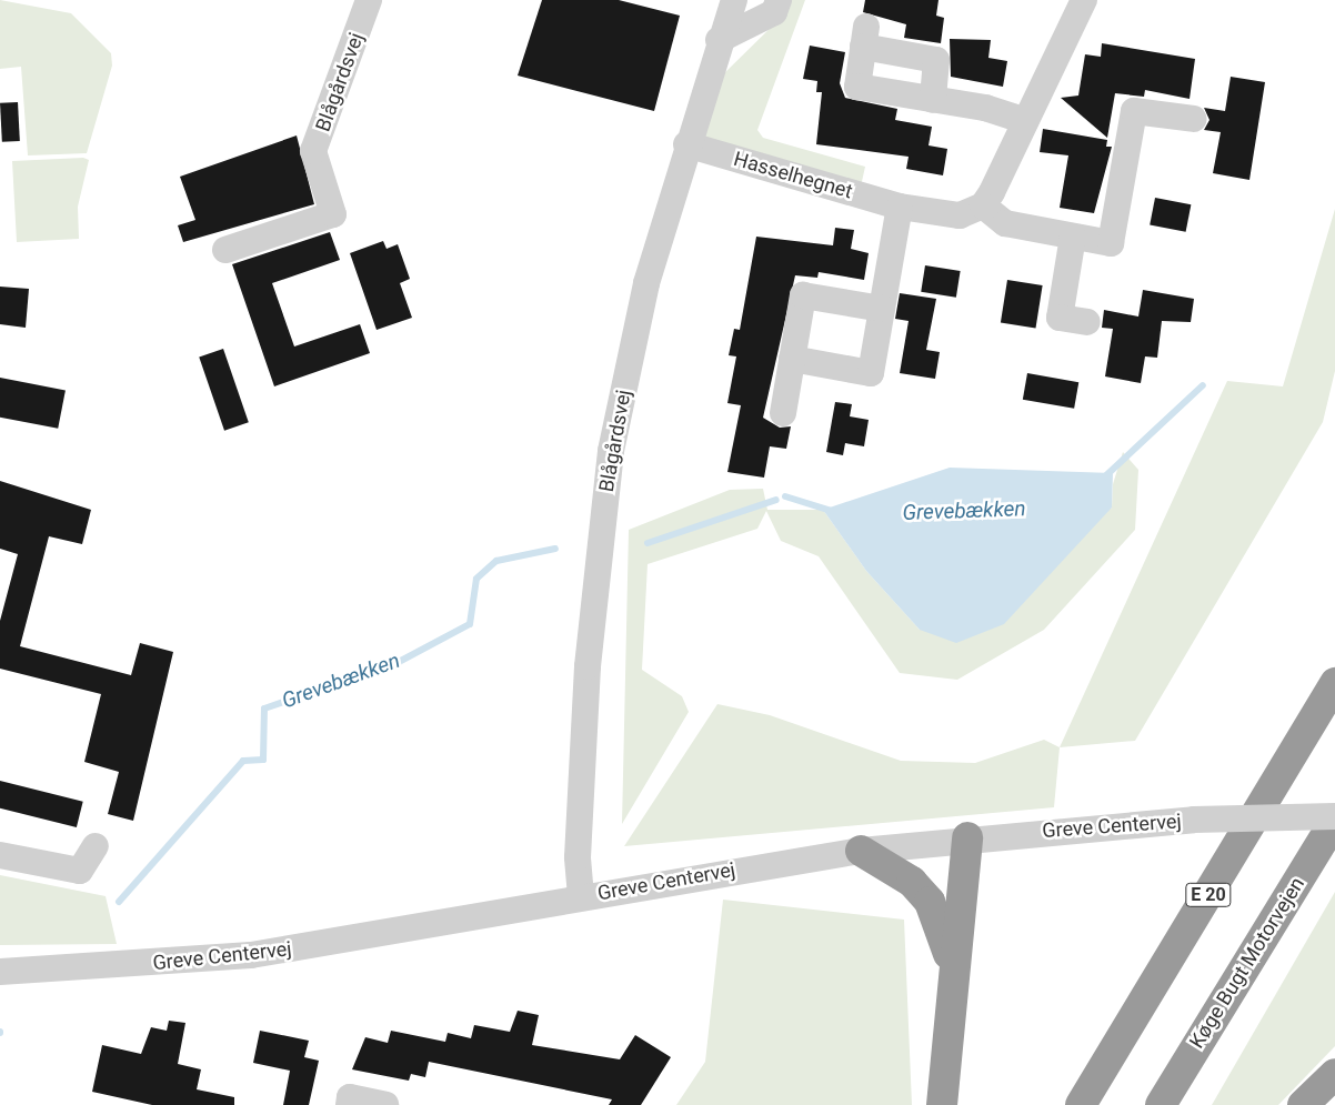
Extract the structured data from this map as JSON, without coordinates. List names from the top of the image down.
{
  "streets": {
    "highway": ["E 20", "Køge Bugt Motorvejen"],
    "street": ["Blågårdsvej", "Hasselhegnet", "Greve Centervej"]
  },
  "crossings": [
    ["Blågårdsvej", "Hasselhegnet"],
    ["Blågårdsvej", "Greve Centervej"]
  ],
  "water": ["Grevebækken"]
}
